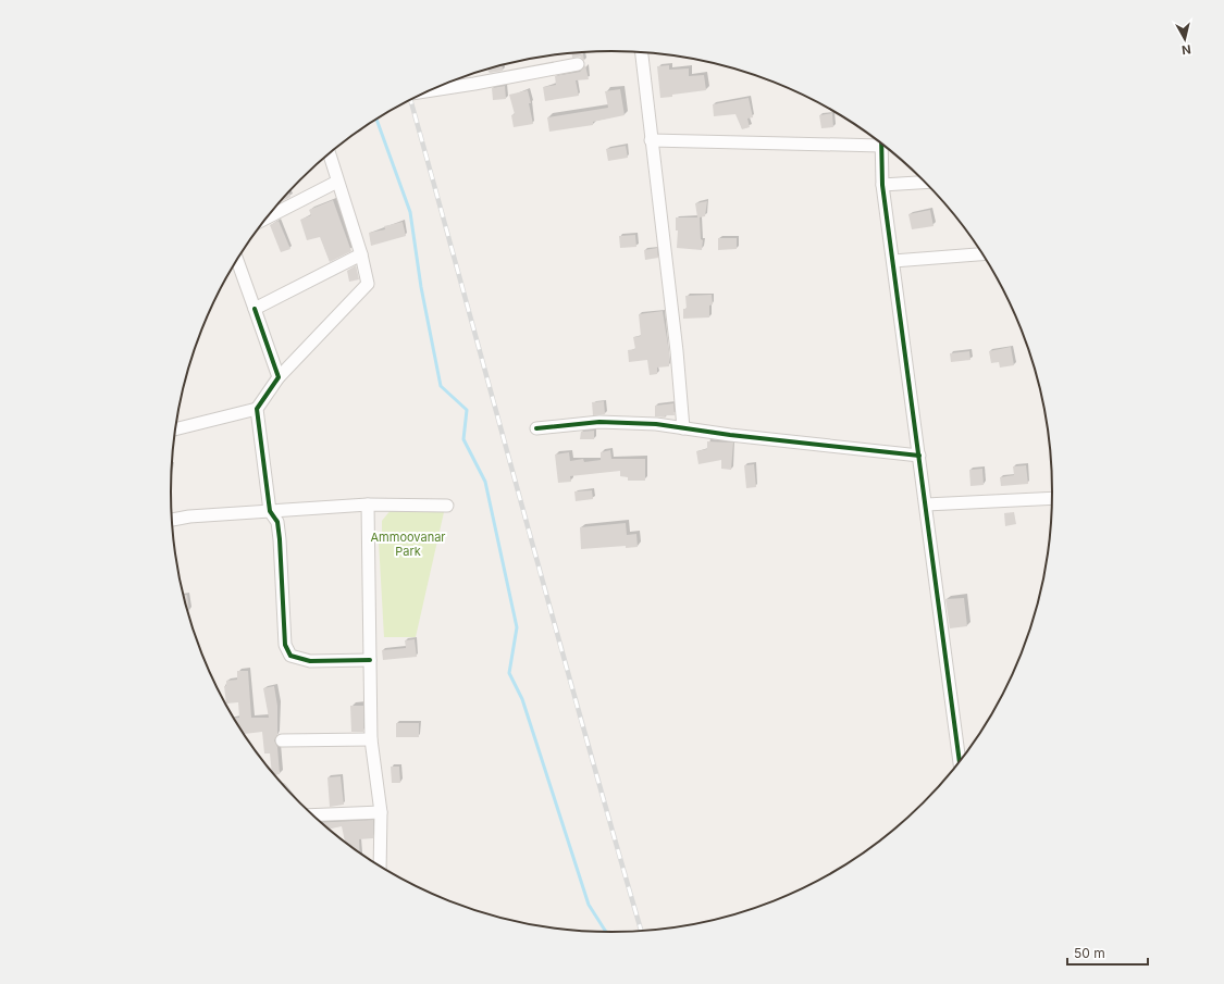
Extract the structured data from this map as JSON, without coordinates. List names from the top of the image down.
{
  "parks": ["Ammoovanar Park"],
  "scale_bar": "50 m",
  "north": "bottom"
}
